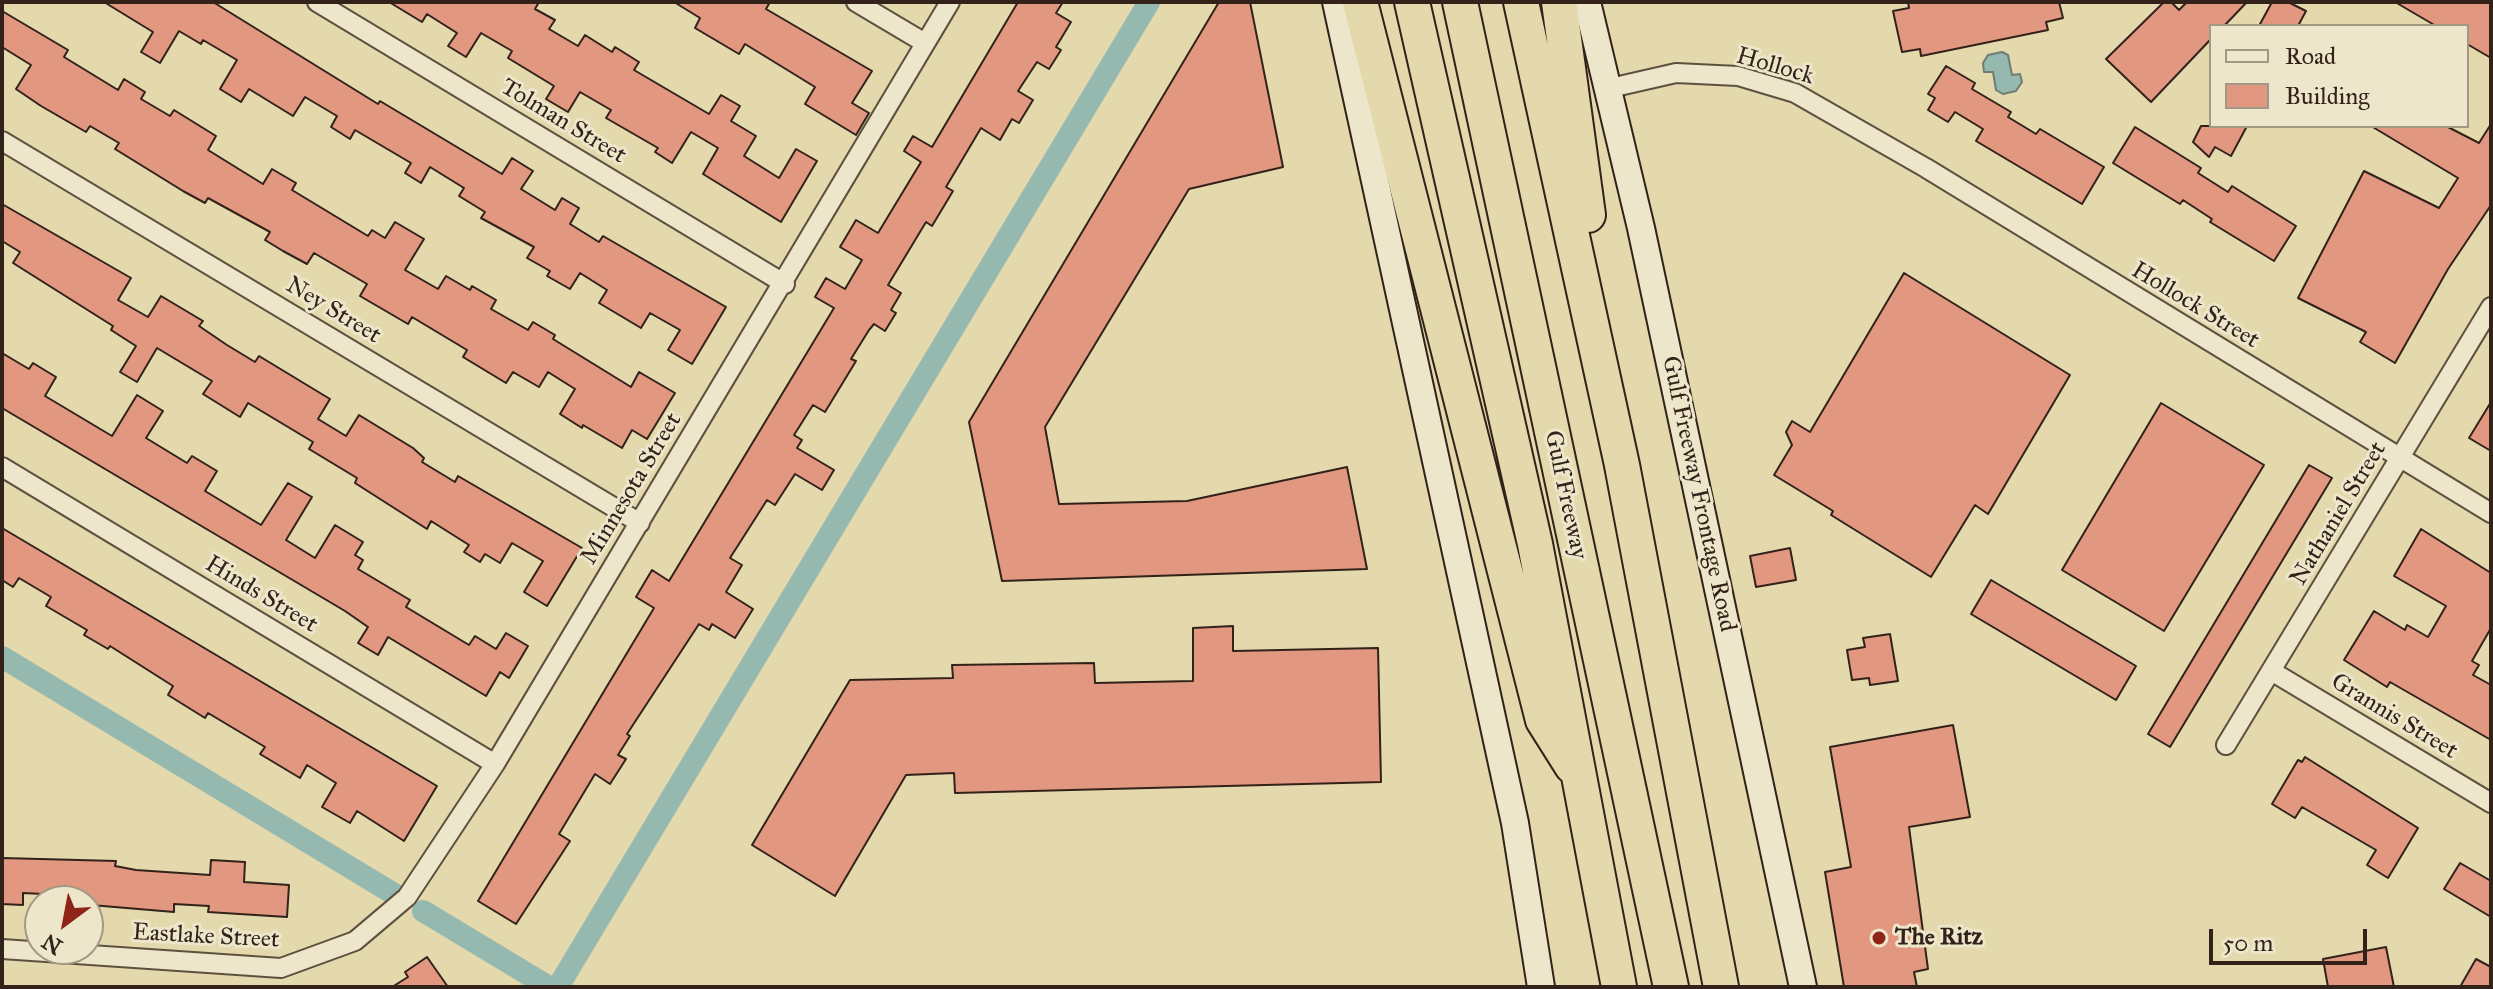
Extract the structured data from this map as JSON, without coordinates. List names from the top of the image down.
{
  "streets": {
    "highway": ["Gulf Freeway"],
    "main road": ["Gulf Freeway Frontage Road"],
    "street": [
      "Hollock",
      "Tolman Street",
      "Hollock Street",
      "Ney Street",
      "Minnesota Street",
      "Nathaniel Street",
      "Hinds Street",
      "Grannis Street",
      "Eastlake Street"
    ]
  },
  "crossings": [
    ["Hollock", "Hollock Street"],
    ["Hollock", "Gulf Freeway Frontage Road"],
    ["Tolman Street", "Minnesota Street"],
    ["Hollock Street", "Nathaniel Street"],
    ["Ney Street", "Minnesota Street"],
    ["Minnesota Street", "Hinds Street"],
    ["Minnesota Street", "Eastlake Street"],
    ["Nathaniel Street", "Grannis Street"]
  ],
  "places": ["The Ritz"],
  "legend": ["Road", "Building"],
  "scale_bar": "50 m",
  "north": "bottom left"
}
